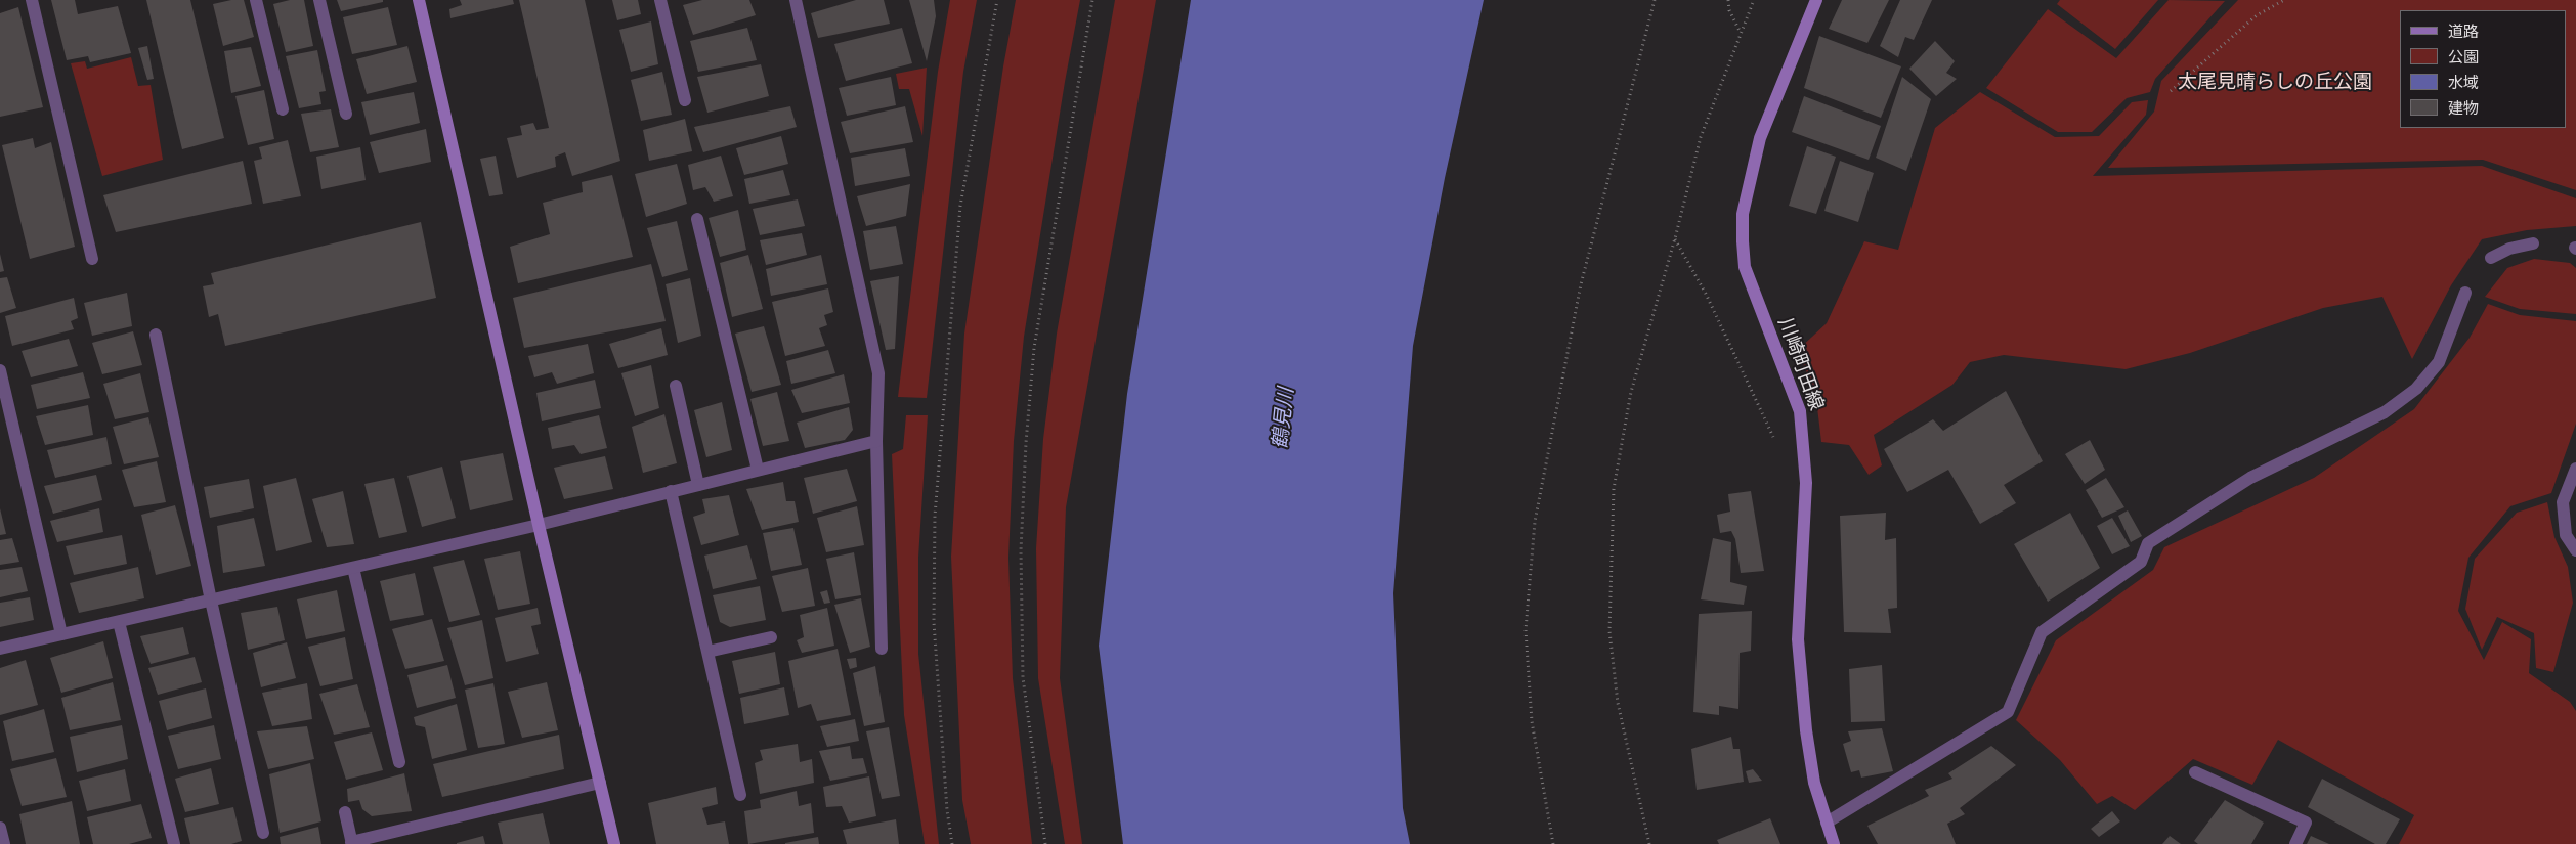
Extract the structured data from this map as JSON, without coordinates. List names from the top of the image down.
{
  "streets": {
    "street": ["川崎町田線"]
  },
  "water": ["鶴見川"],
  "parks": ["太尾見晴らしの丘公園"],
  "legend": [
    "道路",
    "公園",
    "水域",
    "建物"
  ]
}
